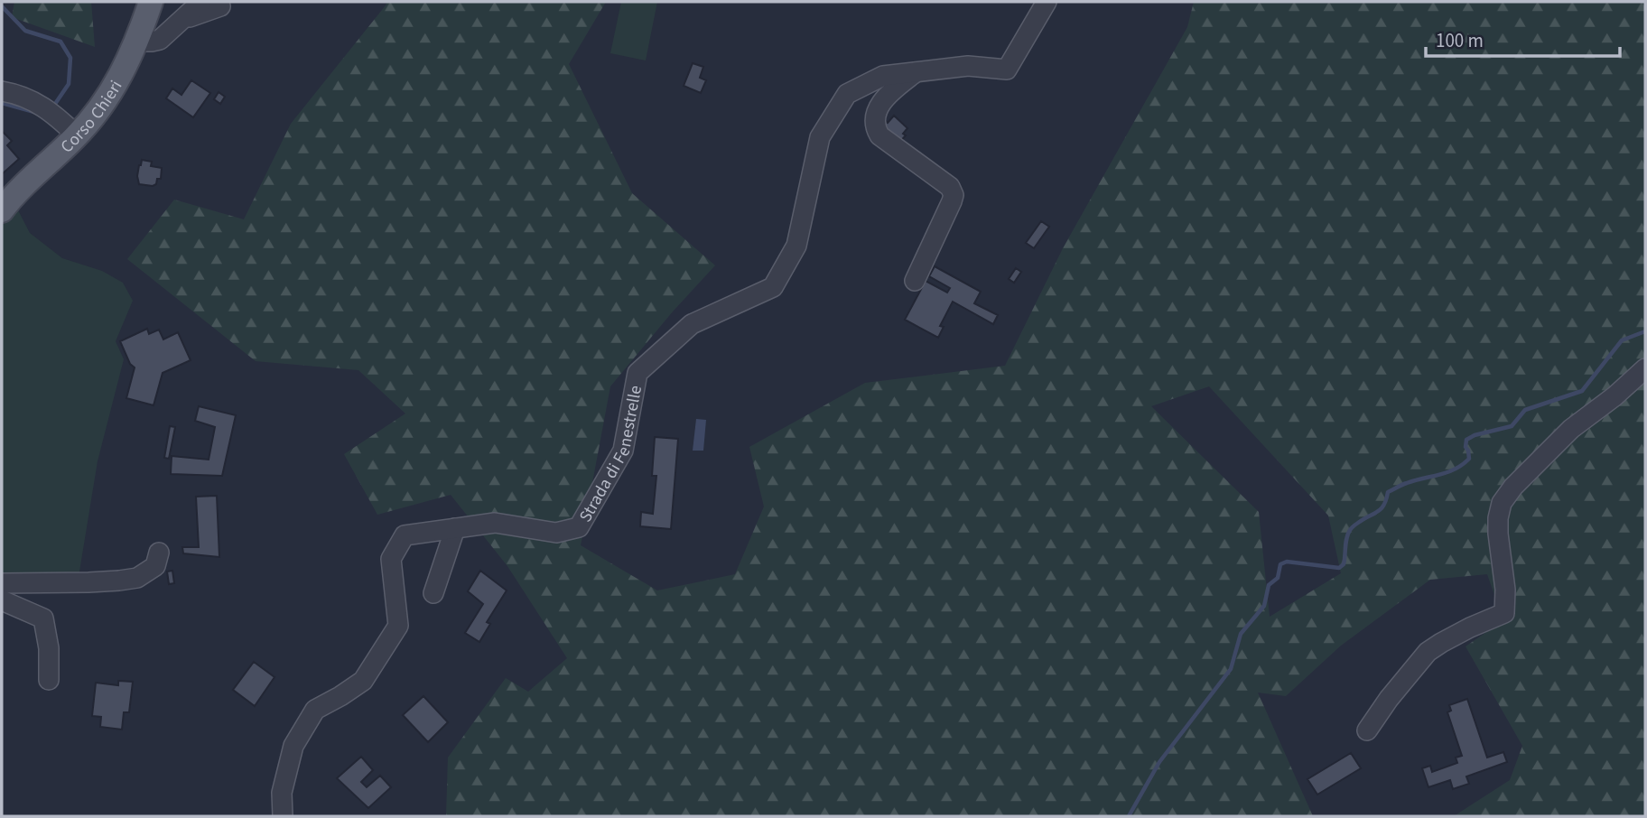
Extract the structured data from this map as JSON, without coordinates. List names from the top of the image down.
{
  "streets": {
    "main road": ["Corso Chieri"],
    "street": ["Strada di Fenestrelle"]
  },
  "scale_bar": "100 m"
}
